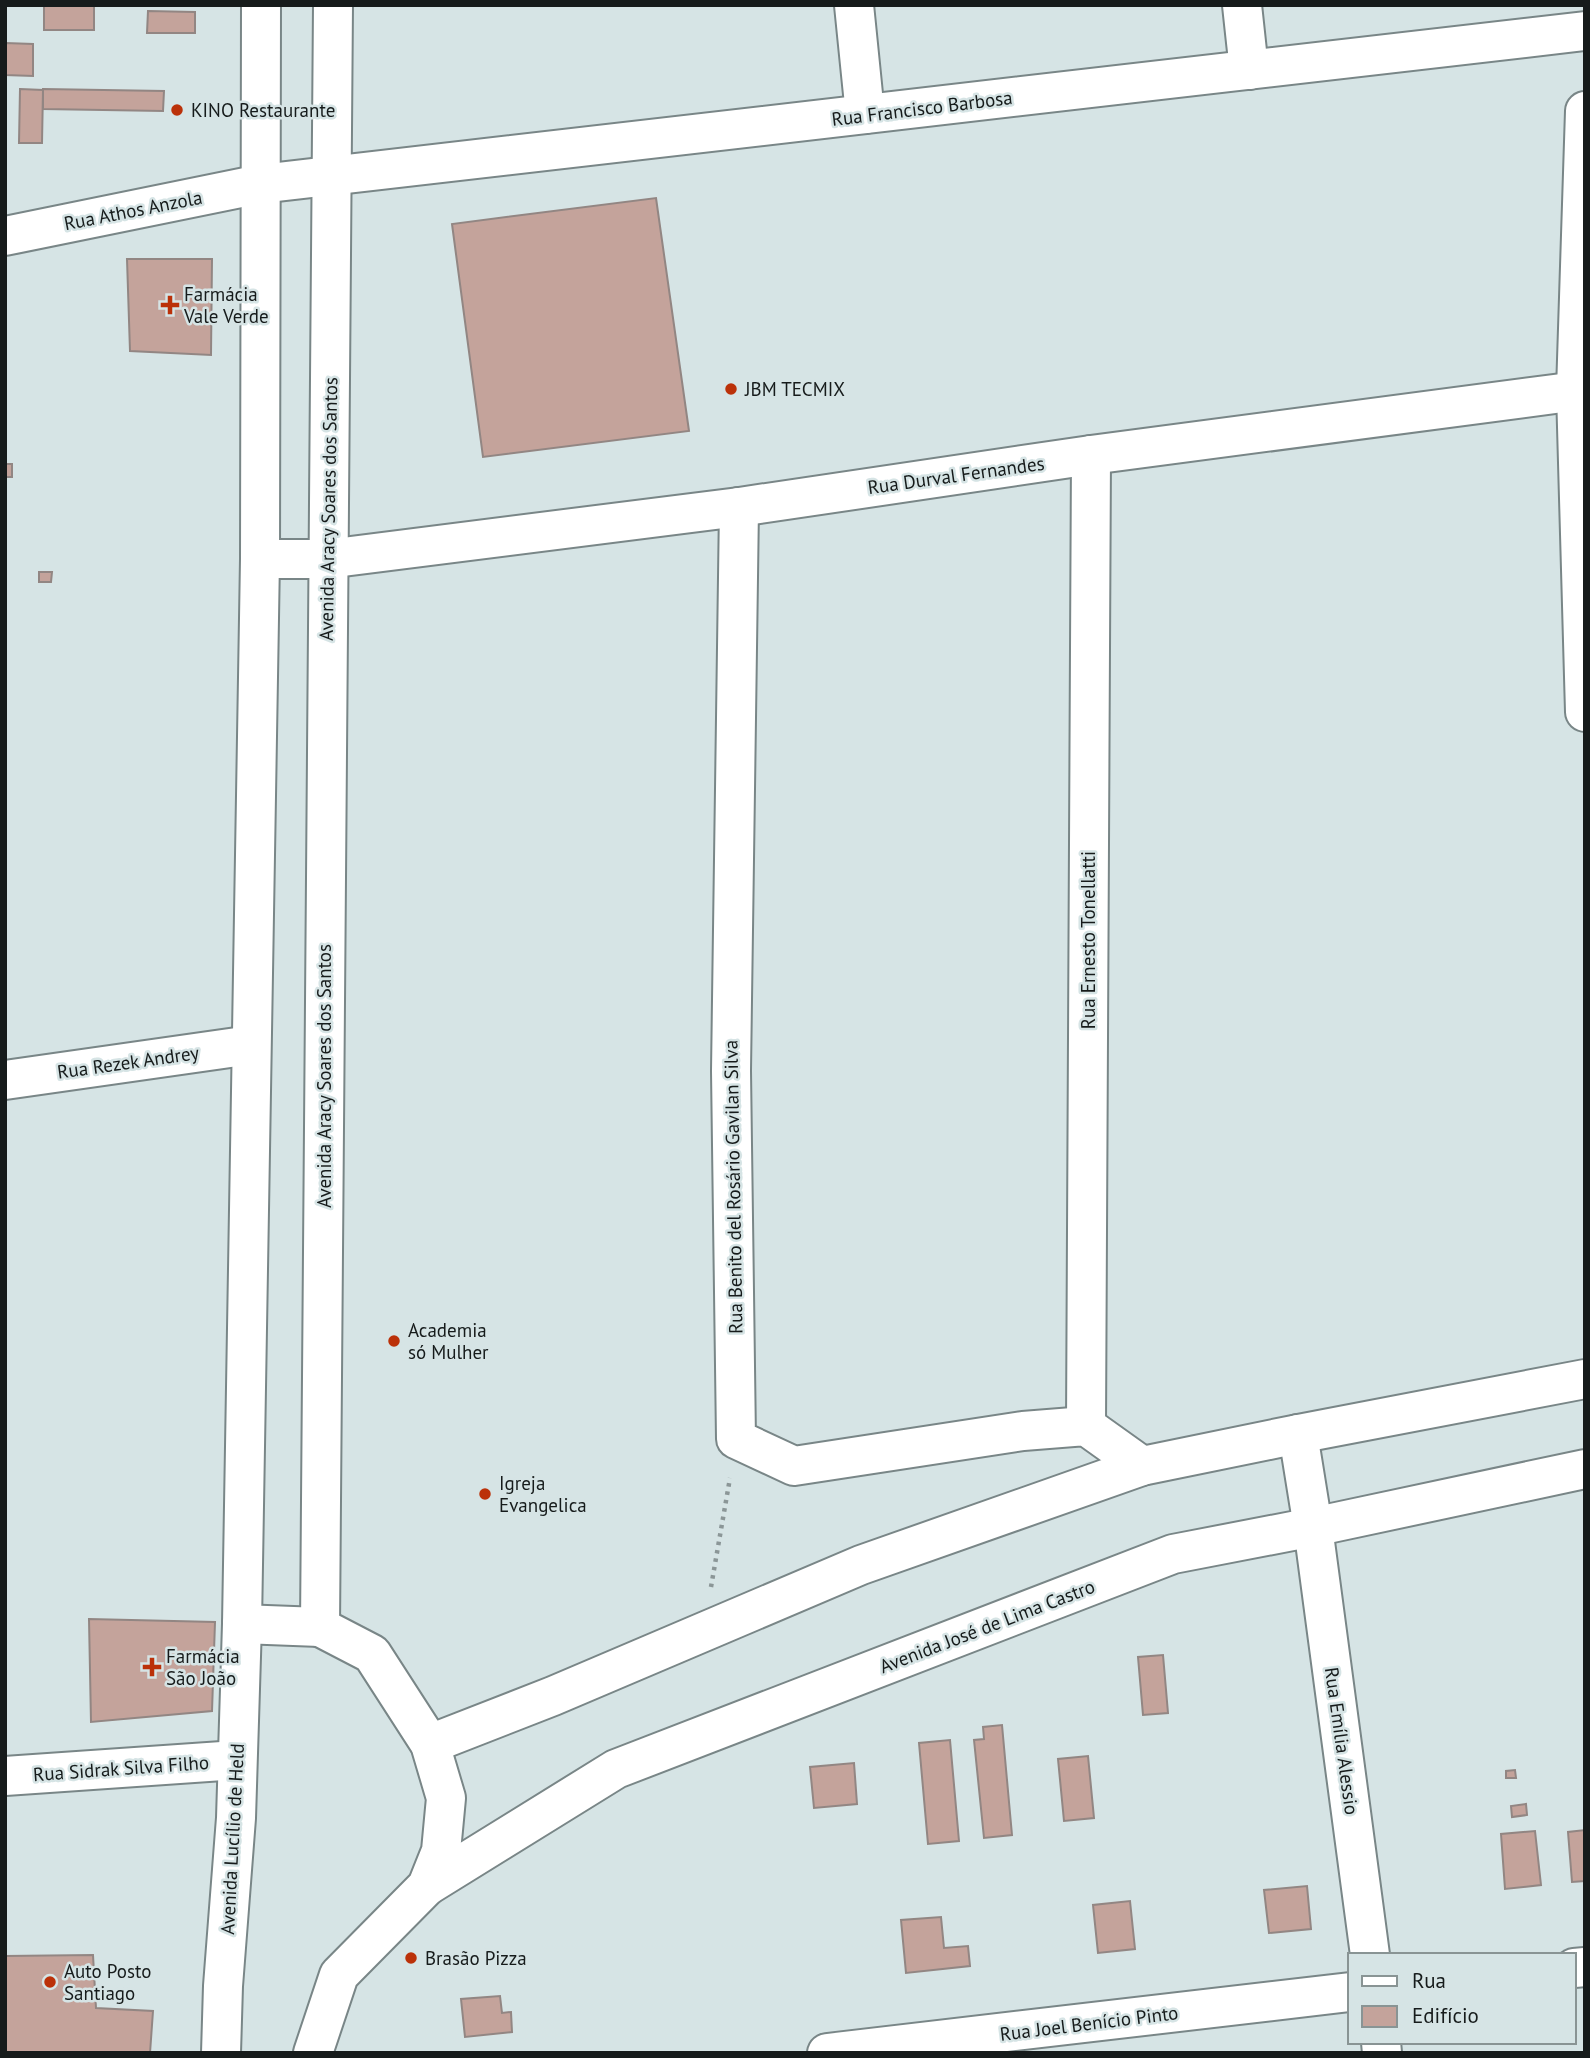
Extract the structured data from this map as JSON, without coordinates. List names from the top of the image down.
{
  "streets": {
    "street": [
      "Rua Francisco Barbosa",
      "Rua Athos Anzola",
      "Rua Durval Fernandes",
      "Avenida Aracy Soares dos Santos",
      "Rua Ernesto Tonellatti",
      "Rua Rezek Andrey",
      "Rua Benito del Rosário Gavilan Silva",
      "Avenida José de Lima Castro",
      "Rua Emília Alessio",
      "Rua Sidrak Silva Filho",
      "Avenida Lucílio de Held",
      "Rua Joel Benício Pinto"
    ]
  },
  "crossings": [
    ["Rua Francisco Barbosa", "Rua Athos Anzola"],
    ["Rua Francisco Barbosa", "Avenida Aracy Soares dos Santos"],
    ["Rua Durval Fernandes", "Avenida Aracy Soares dos Santos"],
    ["Rua Durval Fernandes", "Rua Ernesto Tonellatti"],
    ["Rua Durval Fernandes", "Rua Benito del Rosário Gavilan Silva"],
    ["Avenida José de Lima Castro", "Rua Emília Alessio"],
    ["Rua Sidrak Silva Filho", "Avenida Lucílio de Held"]
  ],
  "places": {
    "other": [
      "KINO Restaurante",
      "JBM TECMIX",
      "Academia só Mulher",
      "Igreja Evangelica",
      "Brasão Pizza",
      "Auto Posto Santiago"
    ],
    "health": ["Farmácia Vale Verde", "Farmácia São João"]
  },
  "legend": ["Rua", "Edifício"]
}
